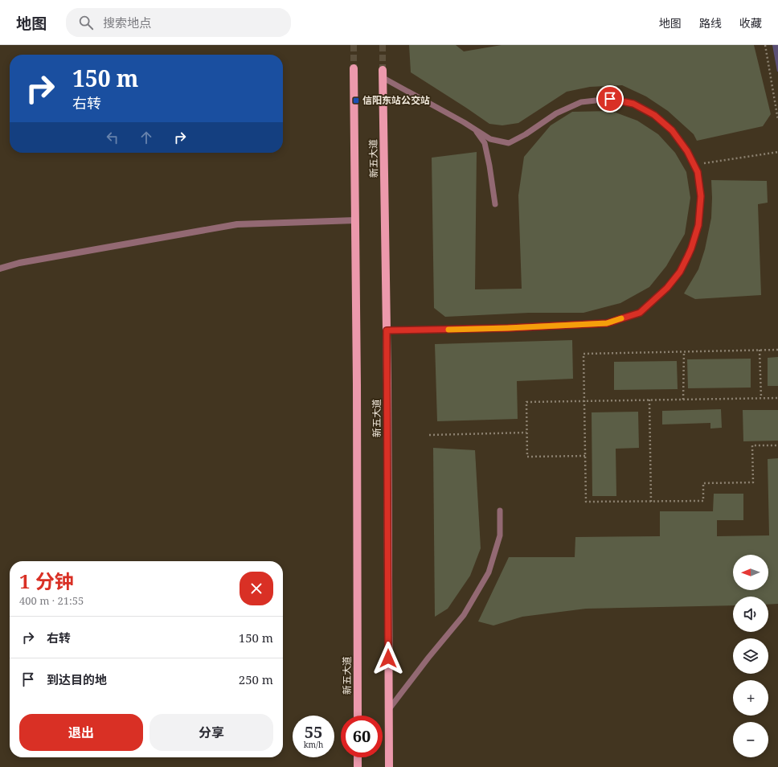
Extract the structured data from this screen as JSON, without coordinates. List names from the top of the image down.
{
  "streets": {
    "main road": ["新五大道"]
  },
  "places": {
    "transit": ["信阳东站公交站"]
  },
  "north": "left",
  "page": {
    "header": "地图",
    "search": "搜索地点",
    "nav": ["地图", "路线", "收藏"],
    "turn": ["150 m", "右转"],
    "map_buttons": ["+", "−"],
    "heading": ["1 分钟", "400 m · 21:55"],
    "list": [
      {
        "name": "右转",
        "value": "150 m"
      },
      {
        "name": "到达目的地",
        "value": "250 m"
      }
    ],
    "buttons": ["退出", "分享"],
    "speed": "55 km/h",
    "limit": "60"
  }
}
